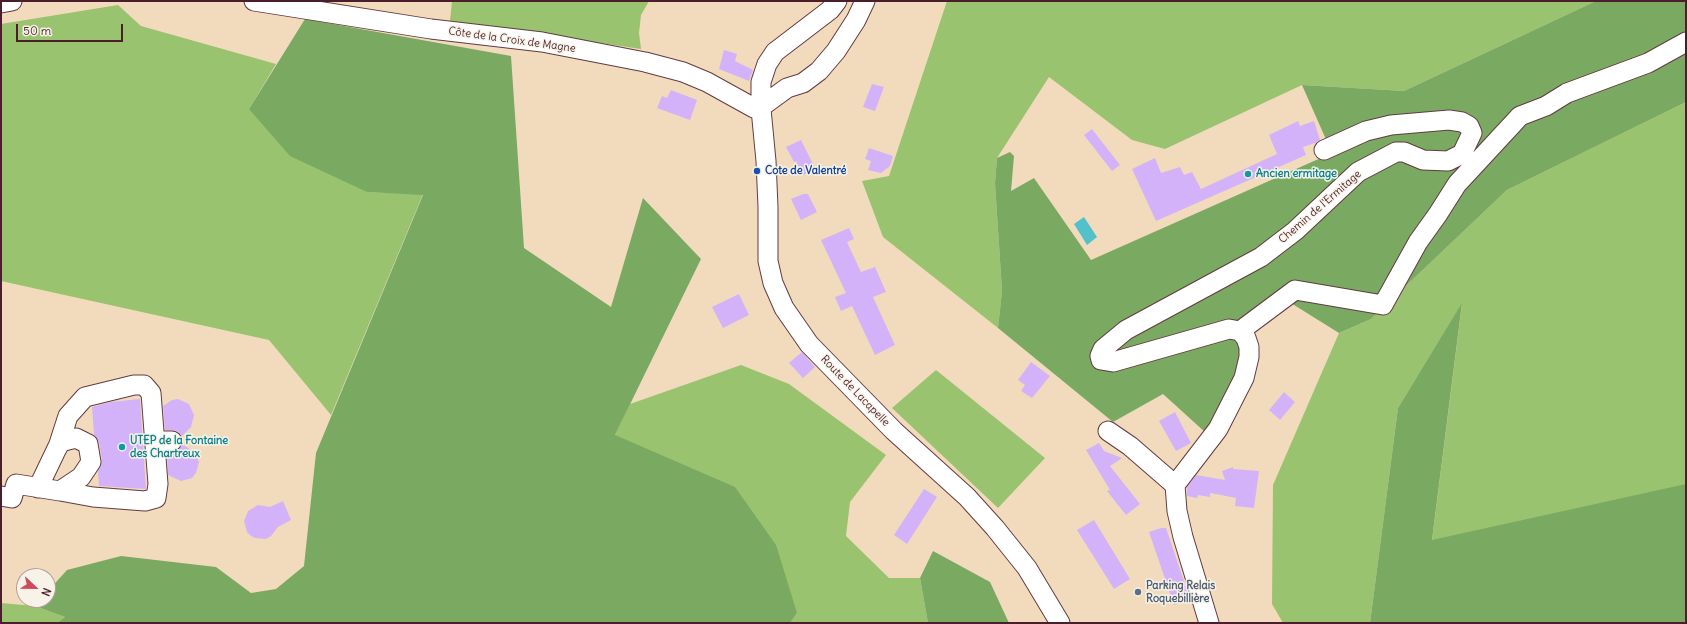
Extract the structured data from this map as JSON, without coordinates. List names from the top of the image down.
{
  "streets": {
    "street": ["Côte de la Croix de Magne", "Chemin de l'Ermitage", "Route de Lacapelle"]
  },
  "crossings": [
    ["Côte de la Croix de Magne", "Route de Lacapelle"]
  ],
  "places": [
    "Cote de Valentré",
    "Ancien ermitage",
    "UTEP de la Fontaine des Chartreux",
    "Parking Relais Roquebillière"
  ],
  "scale_bar": "50 m",
  "north": "right"
}
